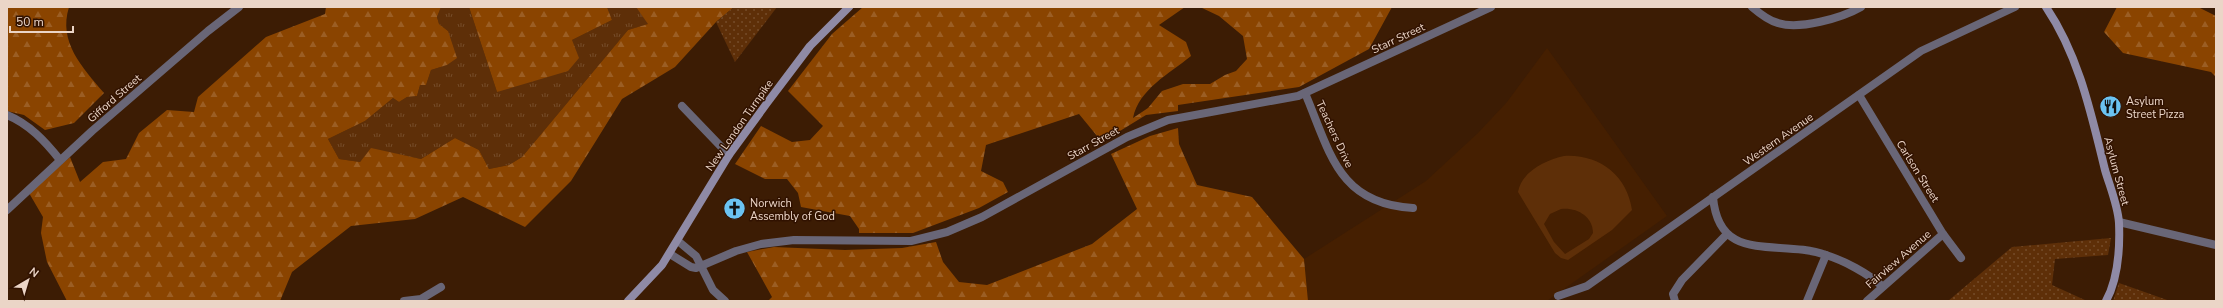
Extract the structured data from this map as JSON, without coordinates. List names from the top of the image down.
{
  "streets": {
    "main road": ["New London Turnpike", "Asylum Street"],
    "street": [
      "Starr Street",
      "Gifford Street",
      "Teachers Drive",
      "Western Avenue",
      "Carlson Street",
      "Fairview Avenue"
    ]
  },
  "crossings": [
    ["Starr Street", "Teachers Drive"],
    ["Western Avenue", "Carlson Street"],
    ["Carlson Street", "Fairview Avenue"]
  ],
  "places": {
    "restaurant": ["Asylum Street Pizza"],
    "church": ["Norwich Assembly of God"]
  },
  "scale_bar": "50 m",
  "north": "top right"
}
